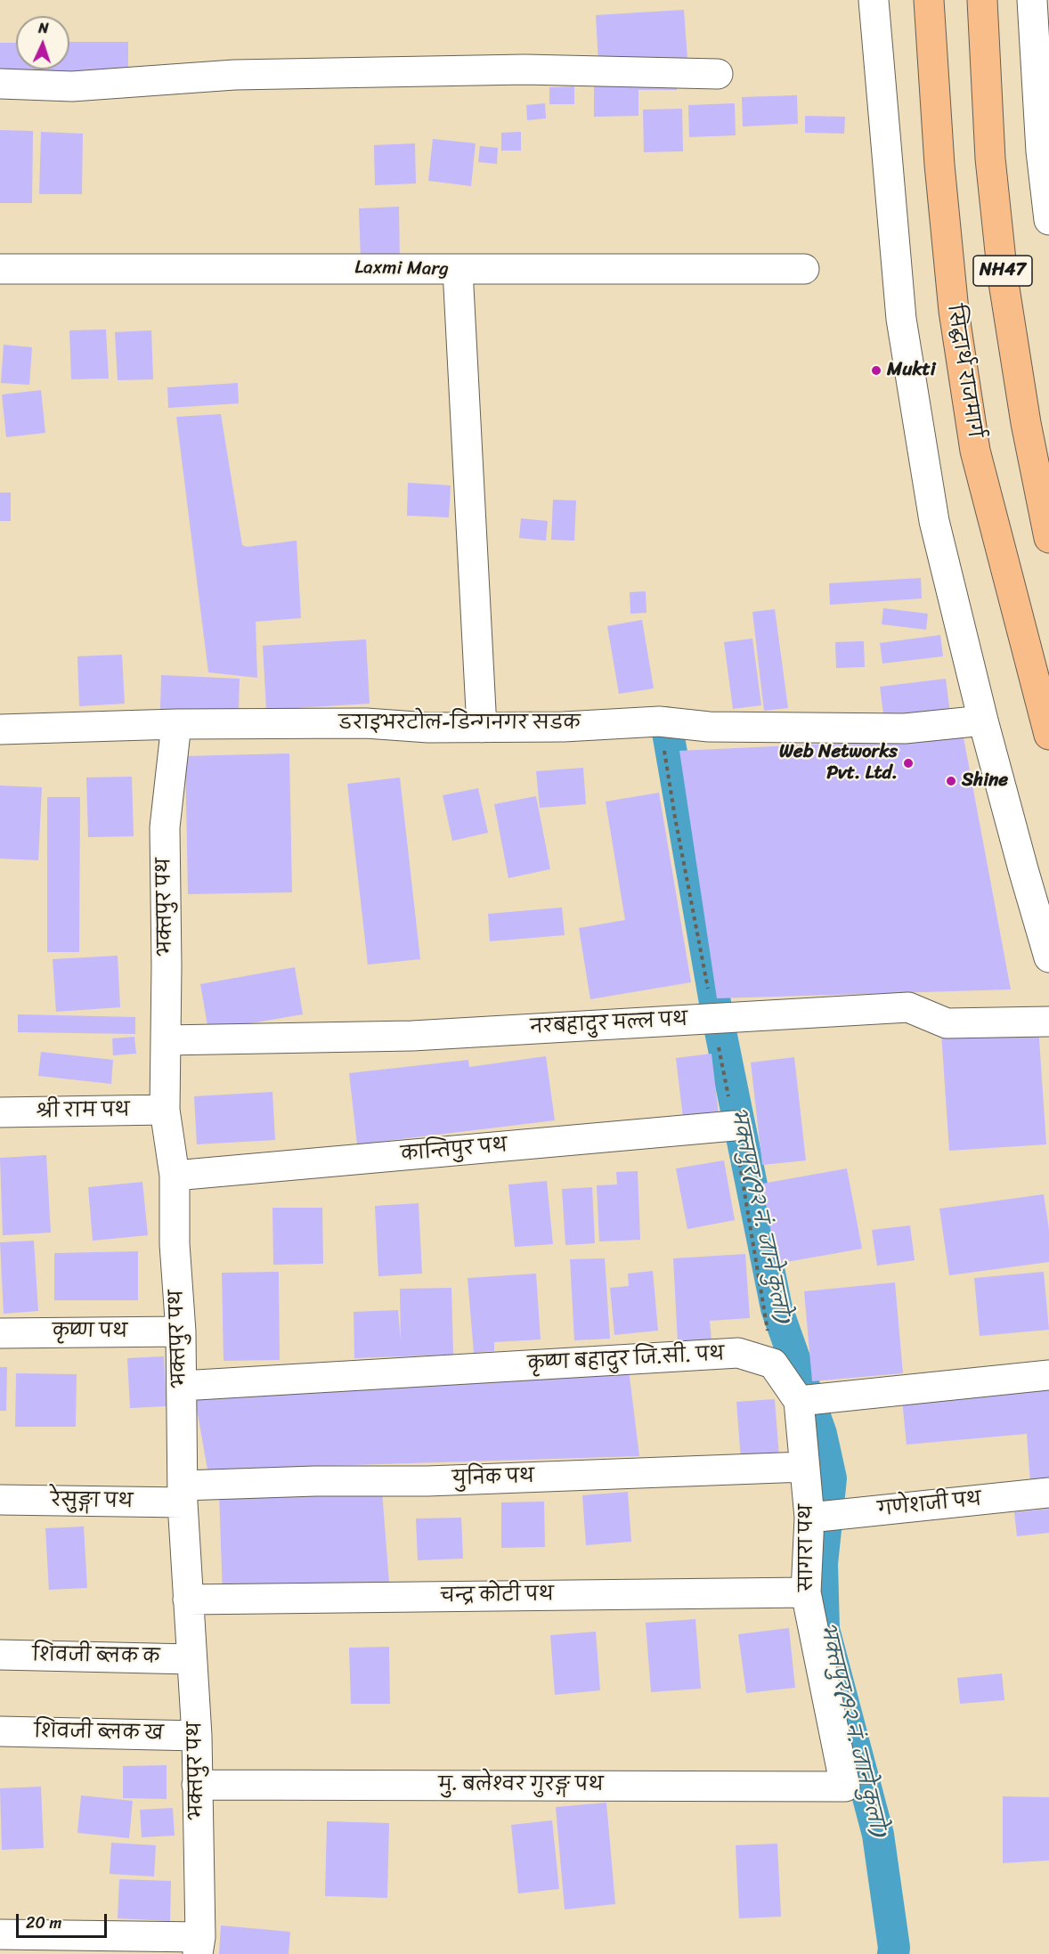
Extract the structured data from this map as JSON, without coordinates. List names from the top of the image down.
{
  "streets": {
    "highway": ["NH47", "सिद्धार्थ राजमार्ग"],
    "street": [
      "Laxmi Marg",
      "डराइभरटोल-डिन्गनगर सडक",
      "भक्तपुर पथ",
      "नरबहादुर मल्ल पथ",
      "श्री राम पथ",
      "कान्तिपुर पथ",
      "कृष्ण पथ",
      "कृष्ण बहादुर जि.सी. पथ",
      "युनिक पथ",
      "रेसुङ्गा पथ",
      "गणेशजी पथ",
      "सागरा पथ",
      "चन्द्र कोटी पथ",
      "शिवजी ब्लक क",
      "शिवजी ब्लक ख",
      "मु. बलेश्वर गुरङ्ग पथ"
    ]
  },
  "crossings": [
    ["डराइभरटोल-डिन्गनगर सडक", "भक्तपुर पथ"],
    ["भक्तपुर पथ", "नरबहादुर मल्ल पथ"],
    ["भक्तपुर पथ", "श्री राम पथ"],
    ["भक्तपुर पथ", "कान्तिपुर पथ"],
    ["भक्तपुर पथ", "कृष्ण पथ"],
    ["भक्तपुर पथ", "कृष्ण बहादुर जि.सी. पथ"],
    ["भक्तपुर पथ", "युनिक पथ"],
    ["भक्तपुर पथ", "रेसुङ्गा पथ"],
    ["भक्तपुर पथ", "चन्द्र कोटी पथ"],
    ["भक्तपुर पथ", "शिवजी ब्लक क"],
    ["भक्तपुर पथ", "शिवजी ब्लक ख"],
    ["भक्तपुर पथ", "मु. बलेश्वर गुरङ्ग पथ"],
    ["कृष्ण बहादुर जि.सी. पथ", "सागरा पथ"],
    ["युनिक पथ", "रेसुङ्गा पथ"],
    ["युनिक पथ", "सागरा पथ"],
    ["गणेशजी पथ", "सागरा पथ"],
    ["सागरा पथ", "चन्द्र कोटी पथ"],
    ["सागरा पथ", "मु. बलेश्वर गुरङ्ग पथ"]
  ],
  "water": ["भक्तपुर(१२ नं. जाने कुलो)"],
  "places": ["Mukti", "Web Networks Pvt. Ltd.", "Shine"],
  "scale_bar": "20 m",
  "north": "top"
}
